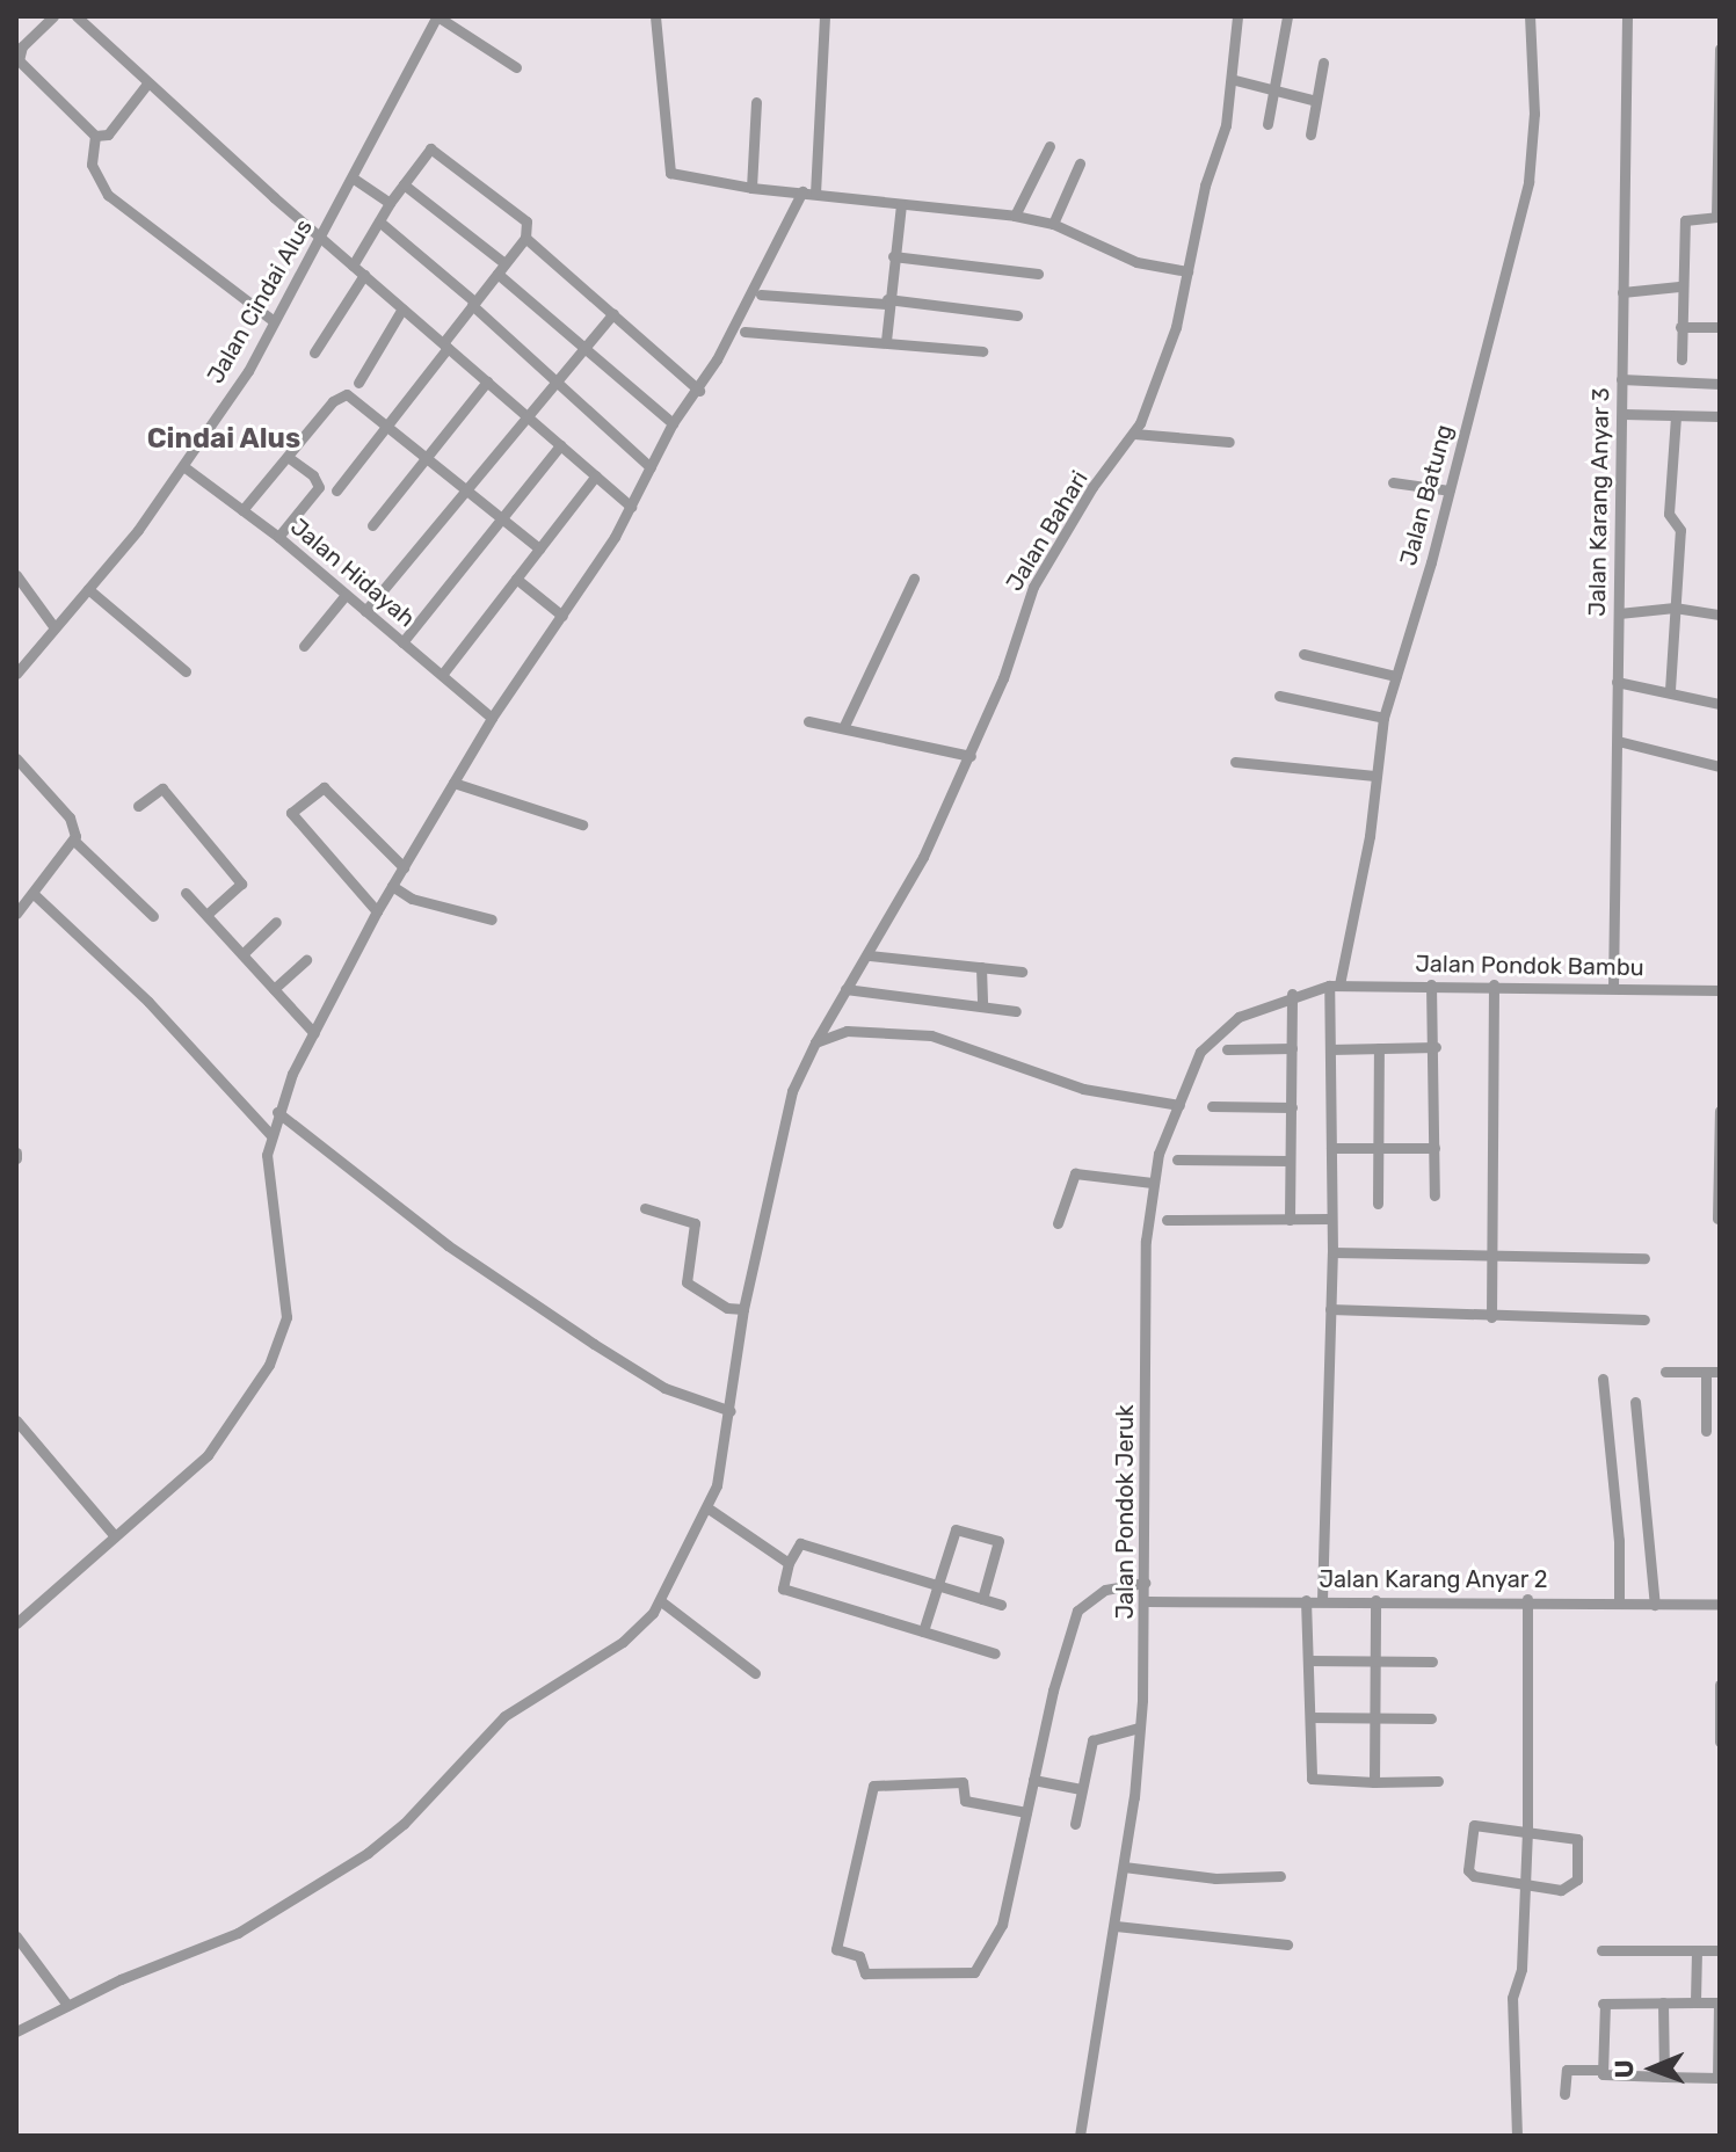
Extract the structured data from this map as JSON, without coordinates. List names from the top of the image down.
{
  "streets": {
    "street": [
      "Jalan Cindai Alus",
      "Jalan Batung",
      "Jalan Karang Anyar 3",
      "Jalan Bahari",
      "Jalan Hidayah",
      "Jalan Pondok Bambu",
      "Jalan Pondok Jeruk",
      "Jalan Karang Anyar 2"
    ]
  },
  "crossings": [
    ["Jalan Cindai Alus", "Jalan Hidayah"],
    ["Jalan Batung", "Jalan Pondok Bambu"],
    ["Jalan Batung", "Jalan Pondok Jeruk"],
    ["Jalan Batung", "Jalan Karang Anyar 2"],
    ["Jalan Karang Anyar 3", "Jalan Pondok Bambu"],
    ["Jalan Pondok Bambu", "Jalan Pondok Jeruk"],
    ["Jalan Pondok Jeruk", "Jalan Karang Anyar 2"]
  ],
  "districts": ["Cindai Alus"],
  "north": "left"
}
